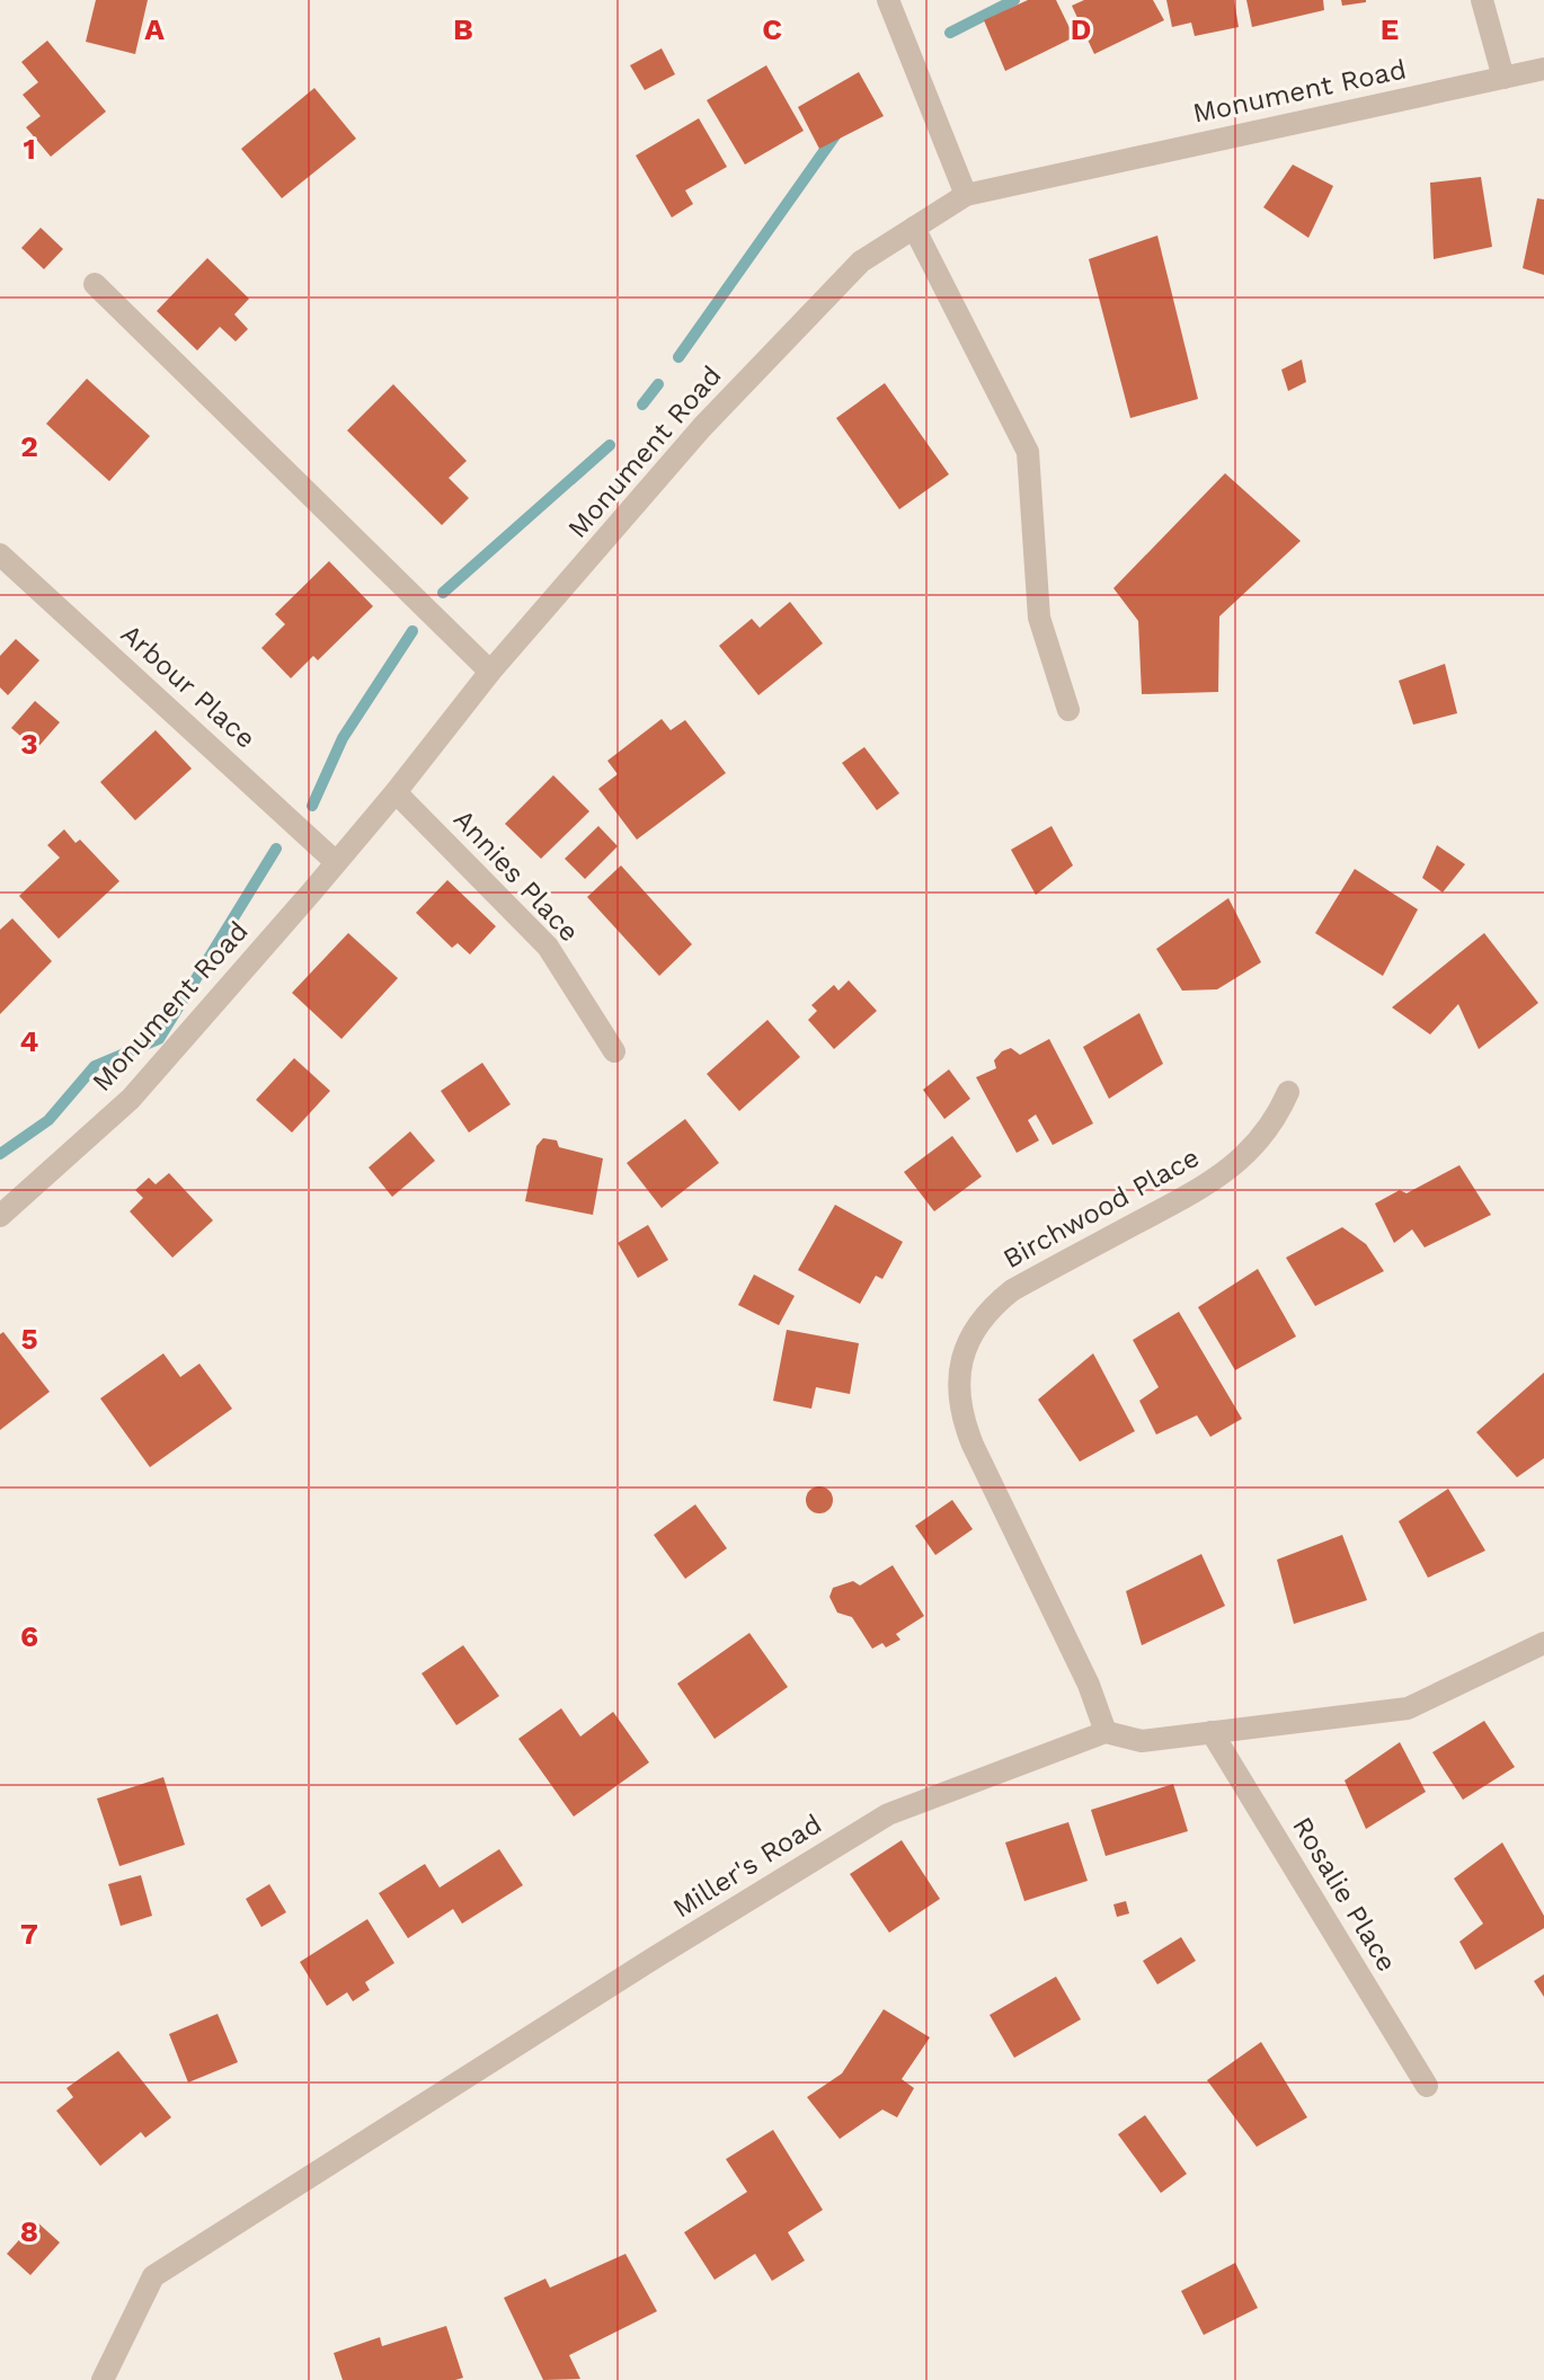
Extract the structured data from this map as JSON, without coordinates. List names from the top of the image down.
{
  "streets": {
    "street": [
      "Monument Road",
      "Arbour Place",
      "Annies Place",
      "Birchwood Place",
      "Miller's Road",
      "Rosalie Place"
    ]
  },
  "crossings": [
    ["Monument Road", "Arbour Place"],
    ["Monument Road", "Annies Place"],
    ["Birchwood Place", "Miller's Road"]
  ],
  "grid": {
    "columns": [
      "A",
      "B",
      "C",
      "D",
      "E"
    ],
    "rows": [
      "1",
      "2",
      "3",
      "4",
      "5",
      "6",
      "7",
      "8"
    ]
  }
}
